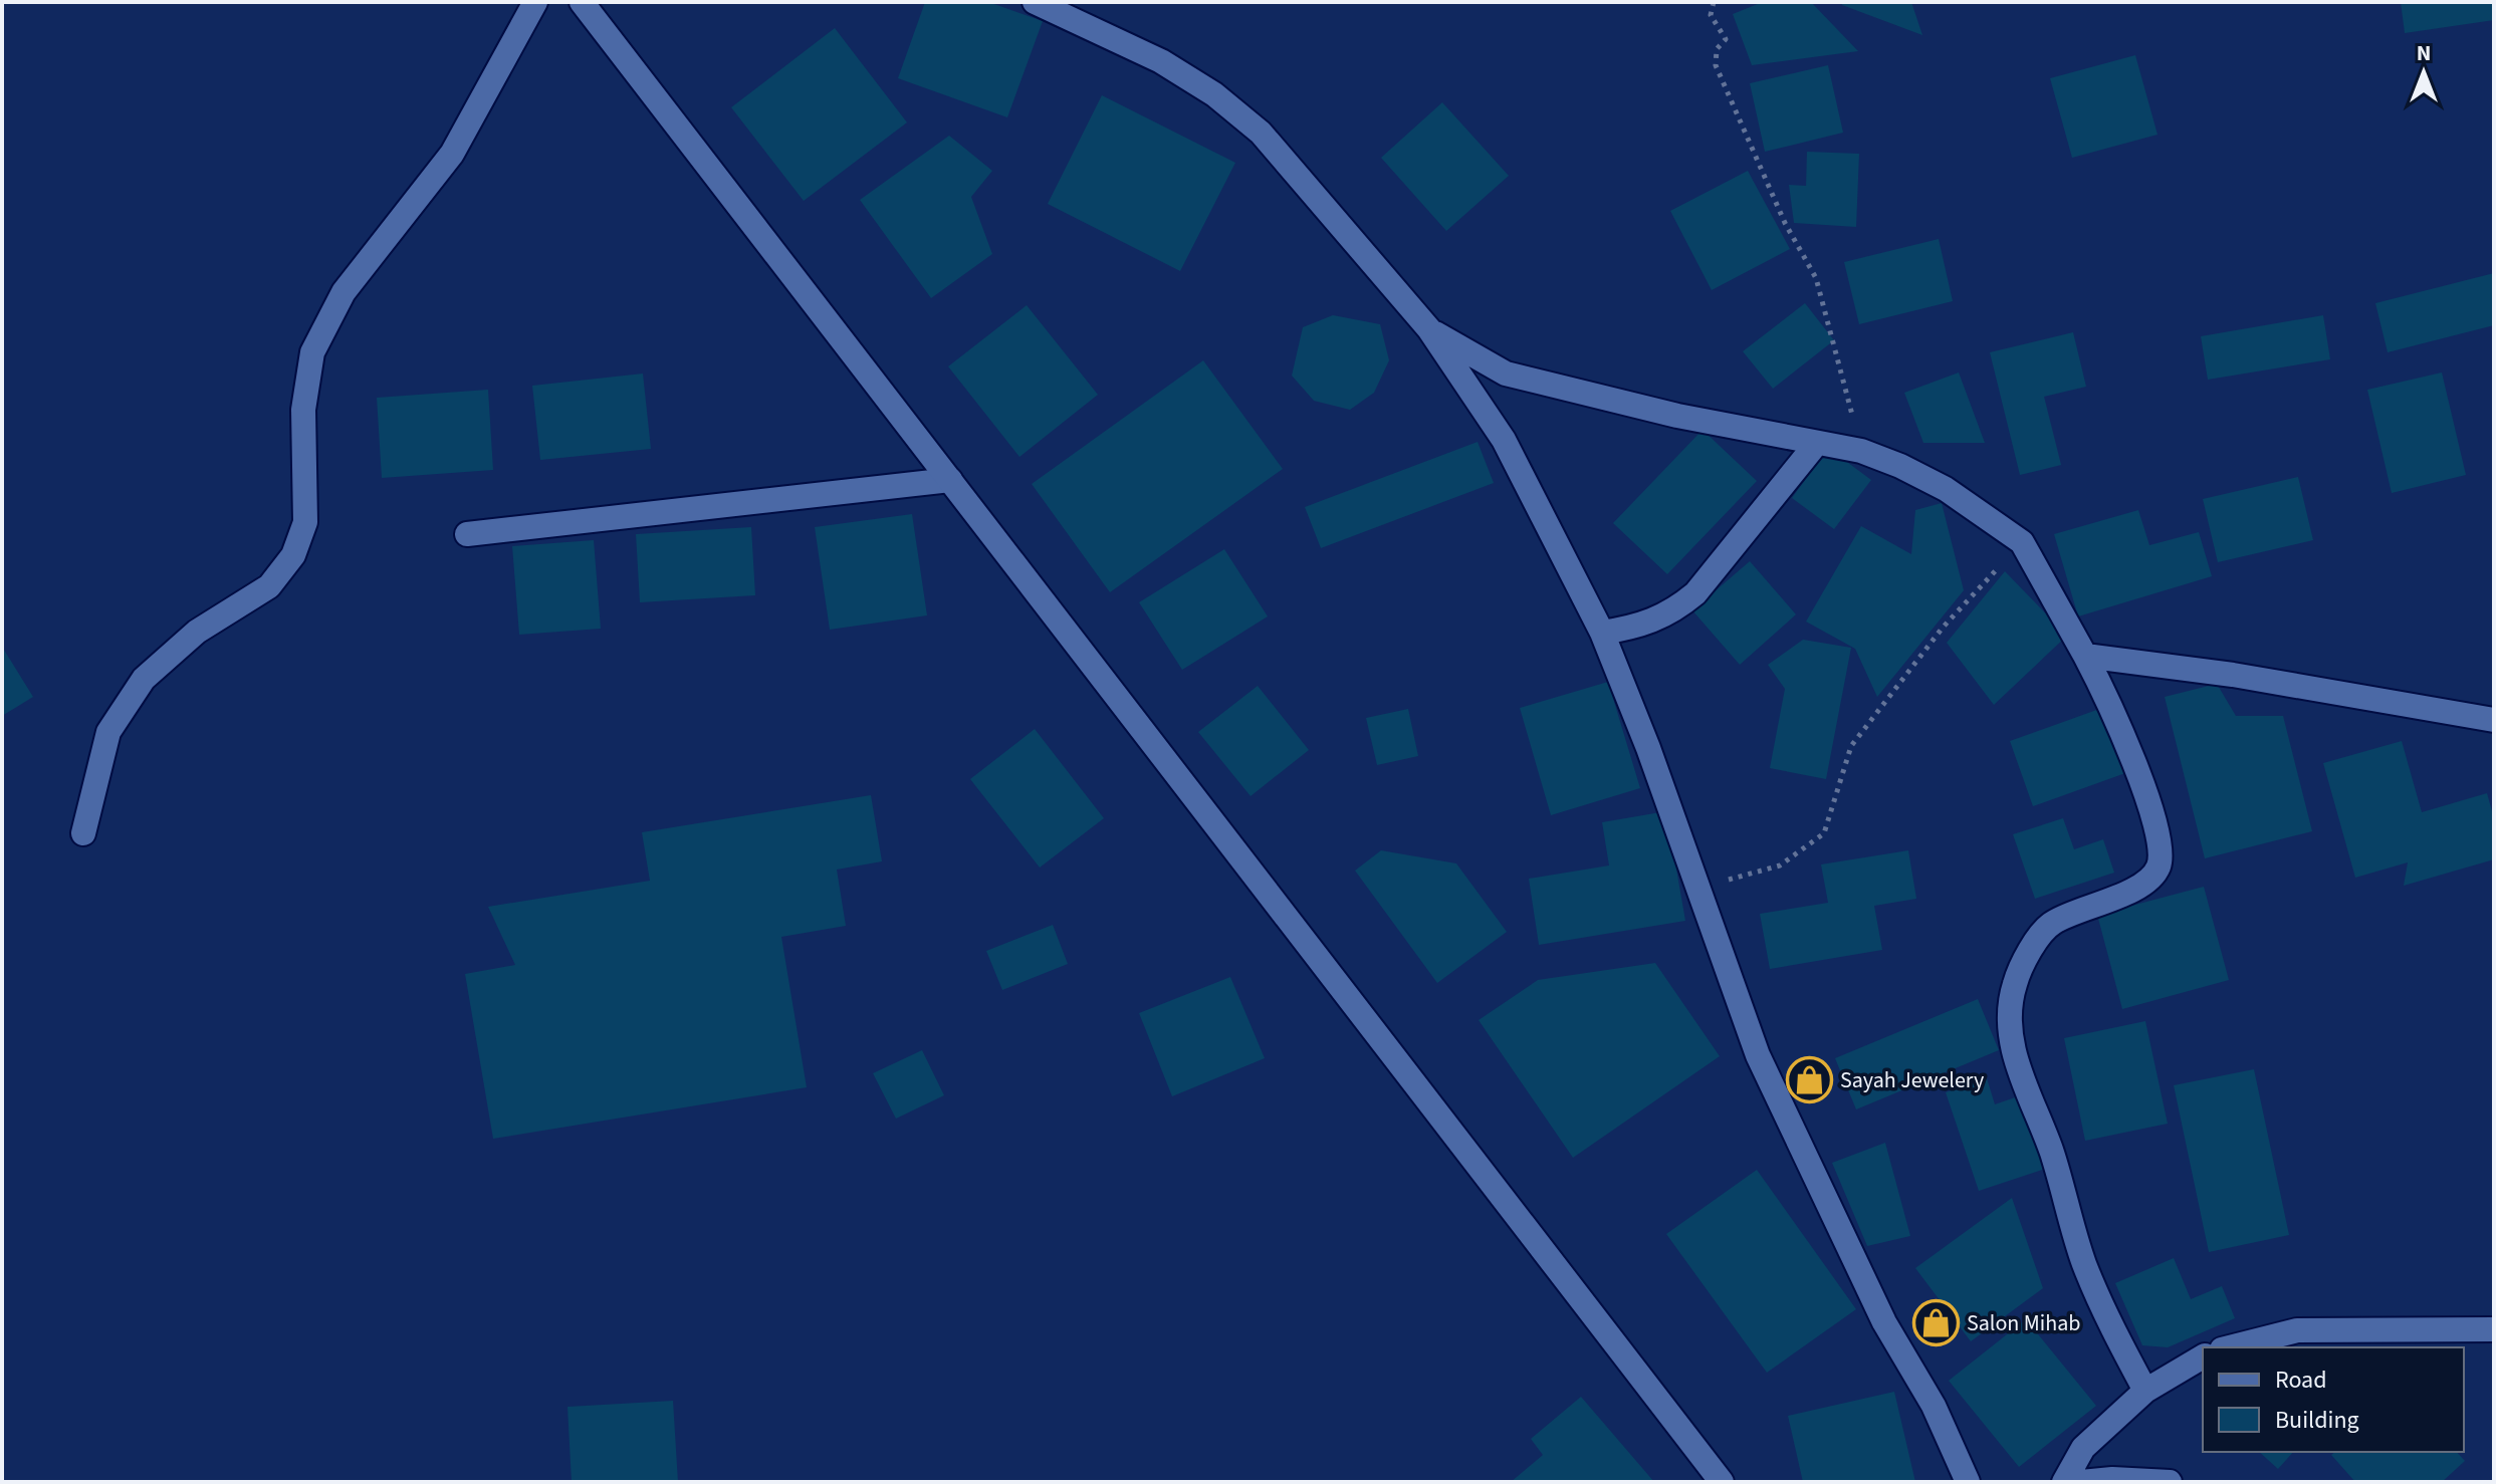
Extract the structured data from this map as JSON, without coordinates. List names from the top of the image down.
{
  "places": {
    "shop": ["Sayah Jewelery", "Salon Mihab"]
  },
  "legend": ["Road", "Building"],
  "north": "top"
}
